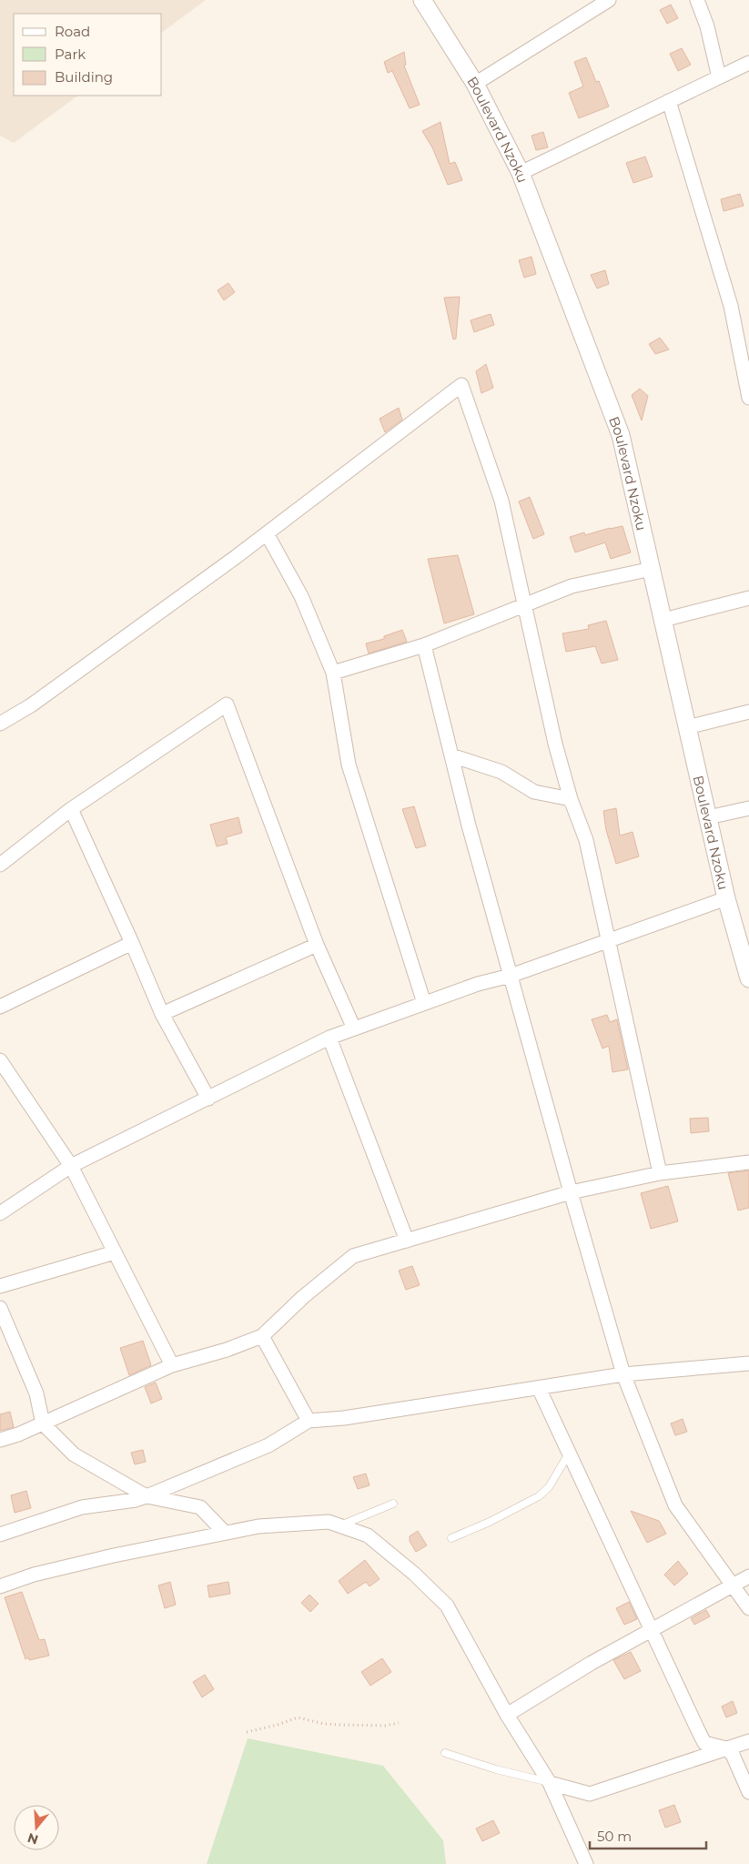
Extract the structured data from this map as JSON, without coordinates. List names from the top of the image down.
{
  "streets": {
    "street": ["Boulevard Nzoku"]
  },
  "legend": ["Road", "Park", "Building"],
  "scale_bar": "50 m",
  "north": "bottom"
}
